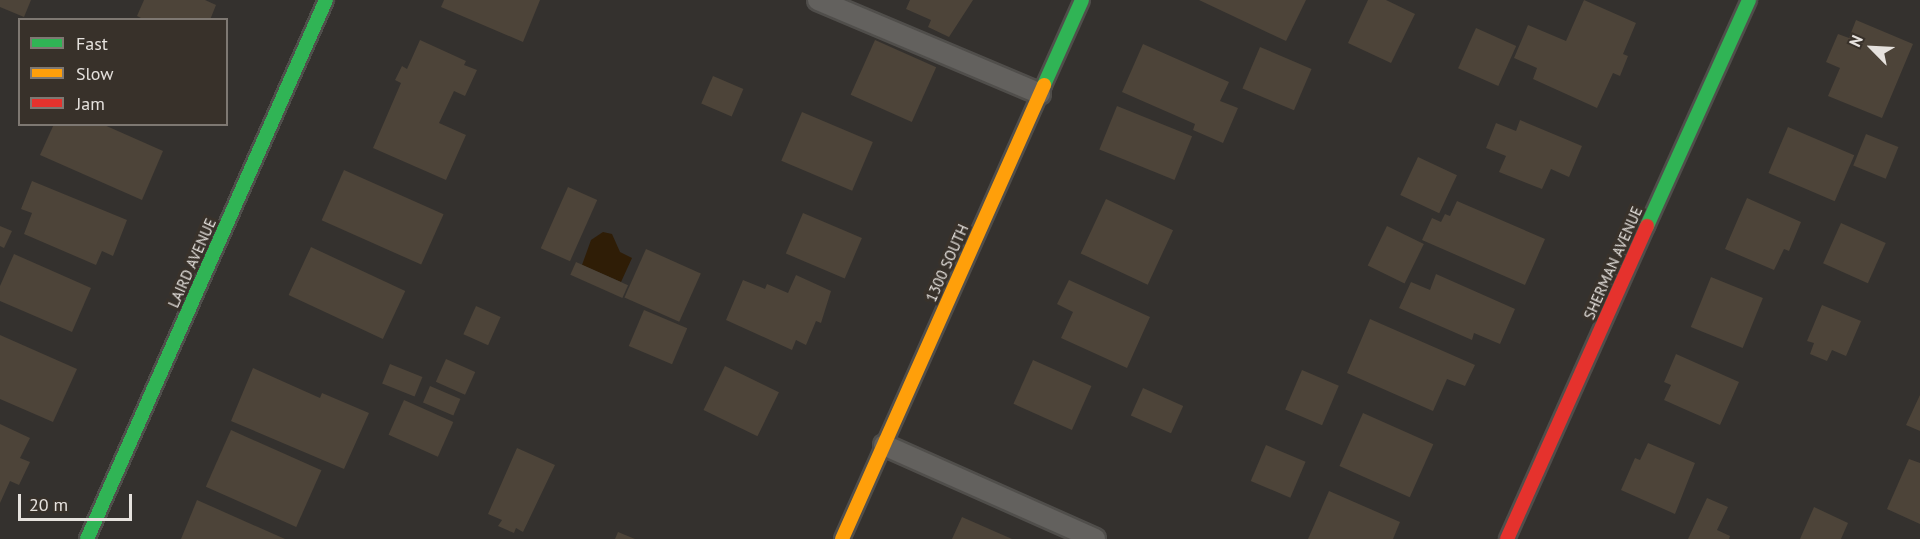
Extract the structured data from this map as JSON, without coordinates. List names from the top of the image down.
{
  "streets": {
    "street": ["LAIRD AVENUE", "1300 SOUTH", "SHERMAN AVENUE"]
  },
  "legend": ["Fast", "Slow", "Jam"],
  "scale_bar": "20 m",
  "north": "top left"
}
